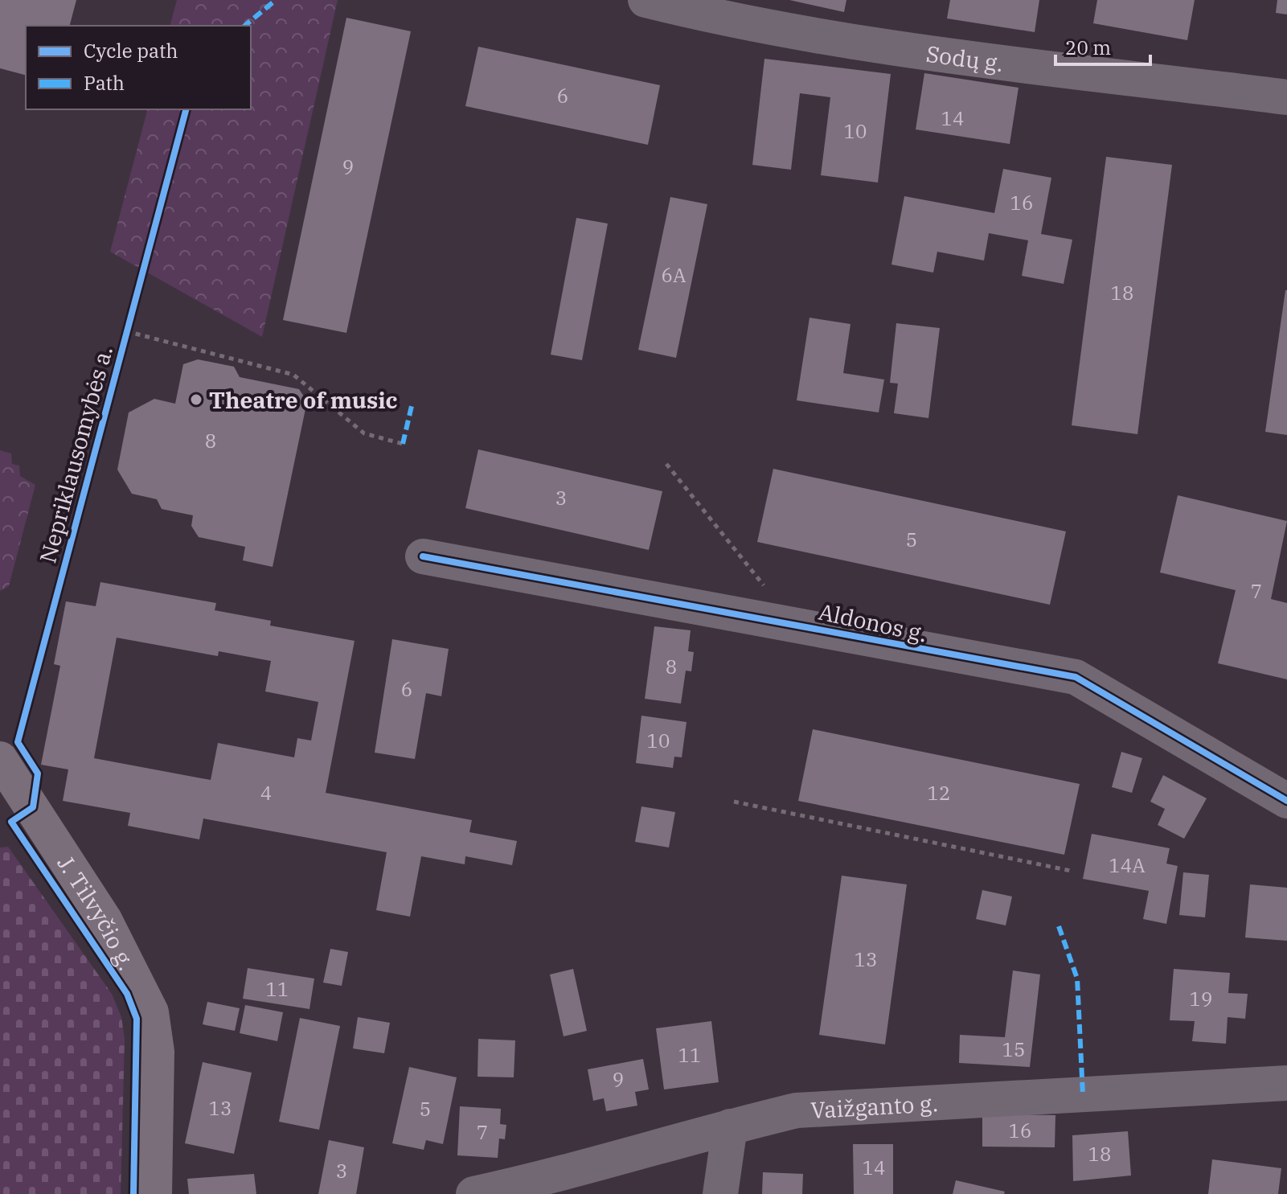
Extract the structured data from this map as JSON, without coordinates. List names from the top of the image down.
{
  "streets": {
    "main road": ["J. Tilvyčio g."],
    "street": ["Sodų g.", "Aldonos g.", "Vaižganto g."],
    "cycle path": ["Nepriklausomybės a."]
  },
  "places": ["Theatre of music"],
  "house_numbers": [
    "6",
    "14",
    "10",
    "9",
    "16",
    "6A",
    "18",
    "8",
    "3",
    "5",
    "7",
    "8",
    "6",
    "10",
    "4",
    "12",
    "14A",
    "13",
    "11",
    "19",
    "15",
    "11",
    "9",
    "13",
    "5",
    "16",
    "7",
    "18",
    "14",
    "3"
  ],
  "legend": ["Cycle path", "Path"],
  "scale_bar": "20 m"
}
